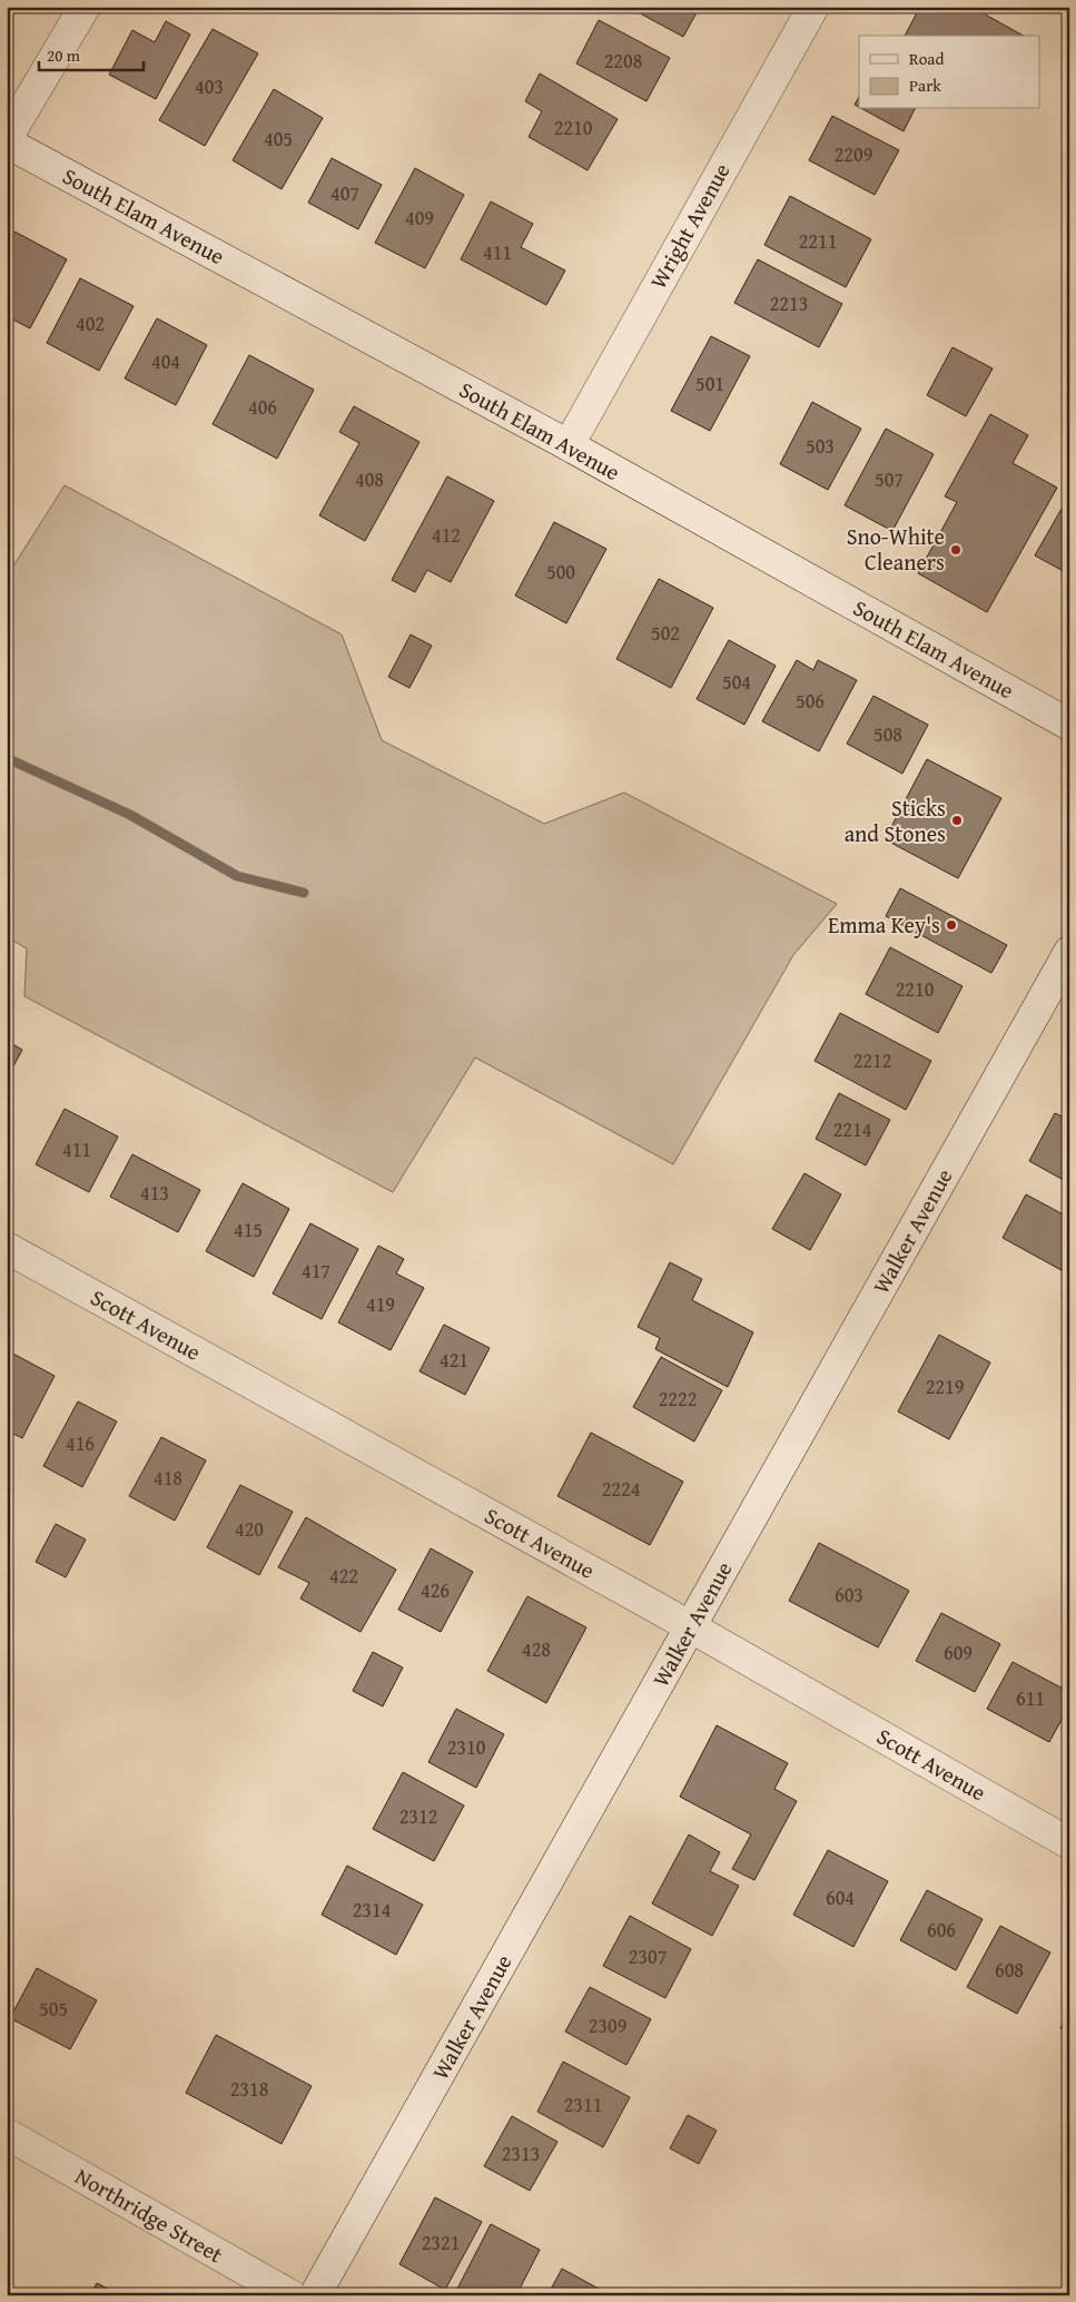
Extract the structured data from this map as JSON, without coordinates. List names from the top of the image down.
{
  "streets": {
    "street": [
      "South Elam Avenue",
      "Wright Avenue",
      "Walker Avenue",
      "Scott Avenue",
      "Northridge Street"
    ]
  },
  "crossings": [
    ["South Elam Avenue", "Wright Avenue"],
    ["Walker Avenue", "Scott Avenue"]
  ],
  "places": ["Sno-White Cleaners", "Sticks and Stones", "Emma Key's"],
  "house_numbers": [
    "2208",
    "403",
    "2210",
    "405",
    "2209",
    "407",
    "409",
    "2211",
    "411",
    "2213",
    "402",
    "404",
    "501",
    "406",
    "503",
    "408",
    "507",
    "412",
    "500",
    "502",
    "504",
    "506",
    "508",
    "2210",
    "2212",
    "2214",
    "411",
    "413",
    "415",
    "417",
    "419",
    "421",
    "2219",
    "2222",
    "416",
    "418",
    "2224",
    "420",
    "422",
    "426",
    "603",
    "428",
    "609",
    "611",
    "2310",
    "2312",
    "604",
    "2314",
    "606",
    "2307",
    "608",
    "505",
    "2309",
    "2318",
    "2311",
    "2313",
    "2321"
  ],
  "legend": ["Road", "Park"],
  "scale_bar": "20 m"
}
